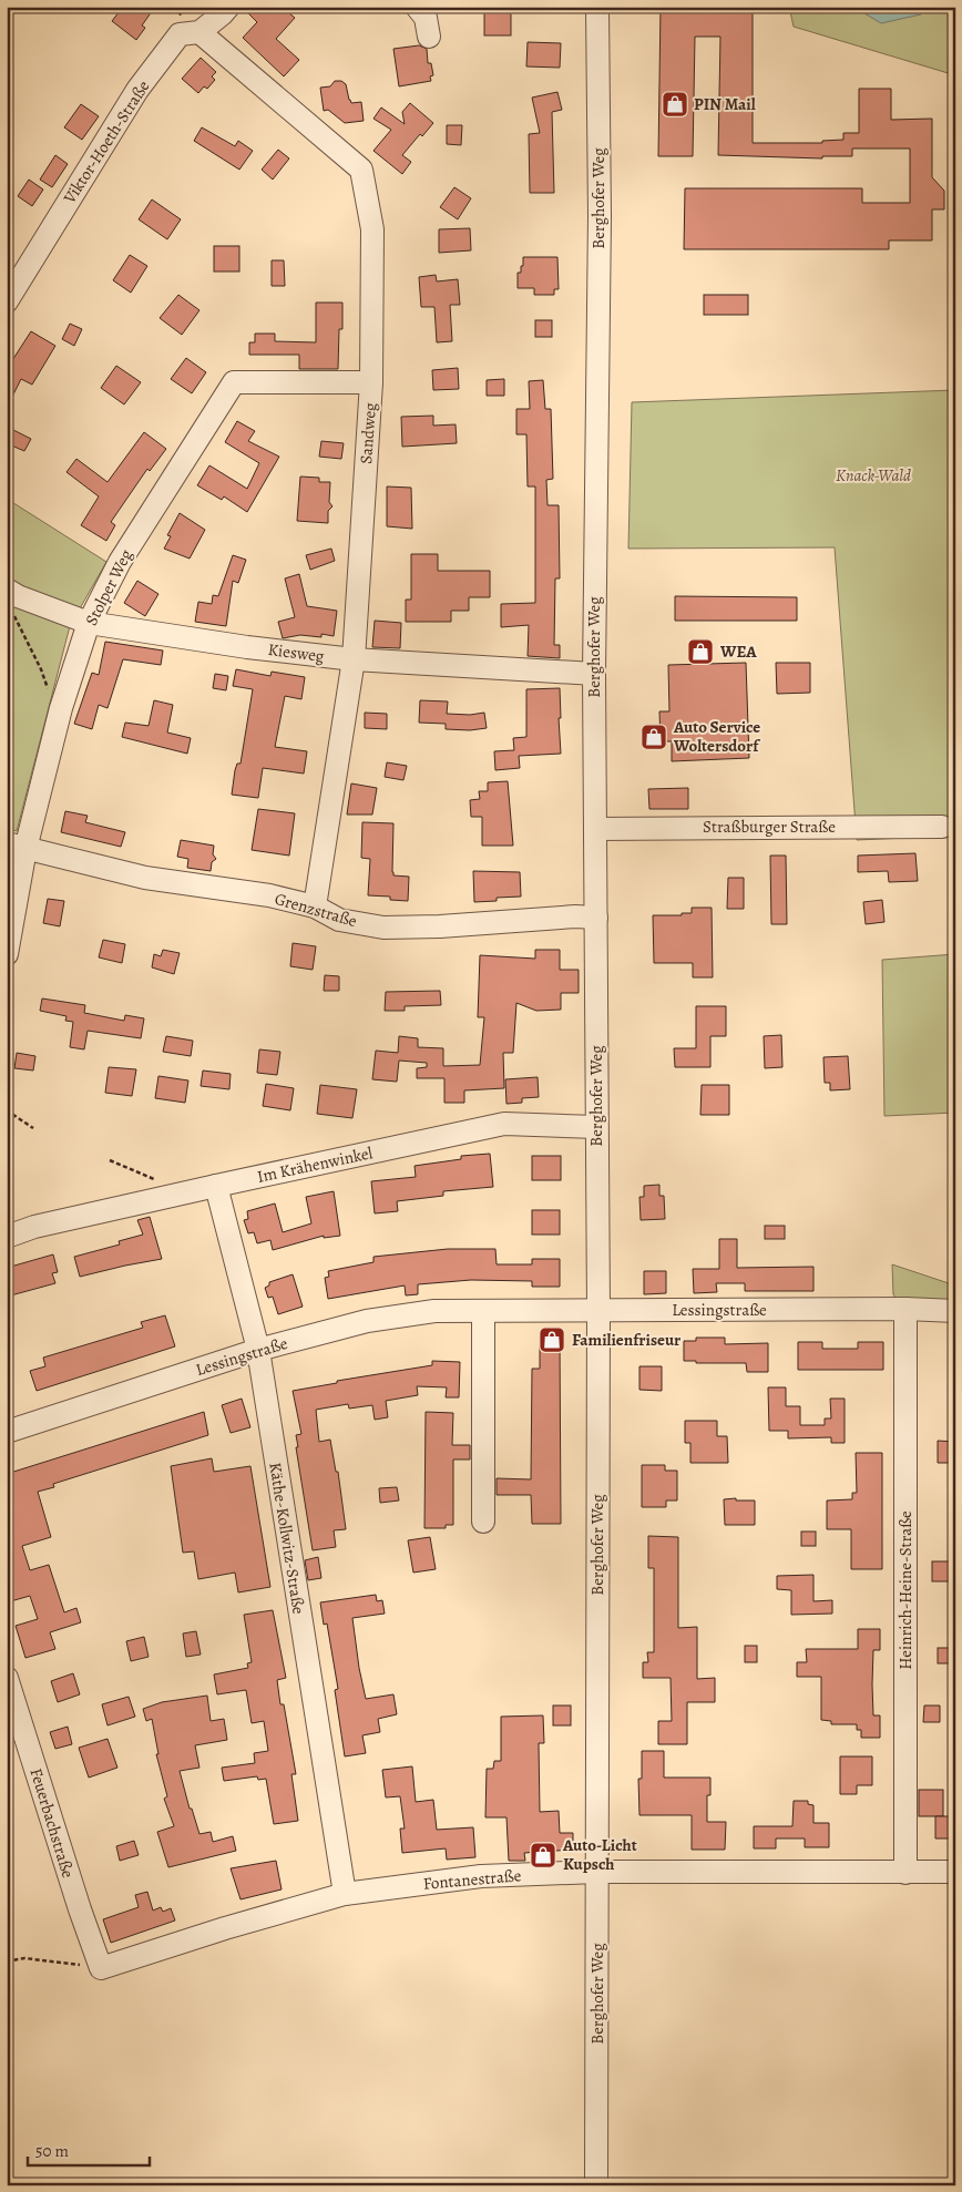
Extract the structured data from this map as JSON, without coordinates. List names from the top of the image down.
{
  "streets": {
    "street": [
      "Viktor-Hoeth-Straße",
      "Berghofer Weg",
      "Sandweg",
      "Stolper Weg",
      "Kiesweg",
      "Straßburger Straße",
      "Grenzstraße",
      "Im Krähenwinkel",
      "Lessingstraße",
      "Käthe-Kollwitz-Straße",
      "Heinrich-Heine-Straße",
      "Feuerbachstraße",
      "Fontanestraße"
    ]
  },
  "crossings": [
    ["Viktor-Hoeth-Straße", "Sandweg"],
    ["Berghofer Weg", "Kiesweg"],
    ["Berghofer Weg", "Straßburger Straße"],
    ["Berghofer Weg", "Grenzstraße"],
    ["Berghofer Weg", "Im Krähenwinkel"],
    ["Berghofer Weg", "Lessingstraße"],
    ["Berghofer Weg", "Fontanestraße"],
    ["Sandweg", "Stolper Weg"],
    ["Sandweg", "Kiesweg"],
    ["Sandweg", "Grenzstraße"],
    ["Stolper Weg", "Kiesweg"],
    ["Stolper Weg", "Grenzstraße"],
    ["Im Krähenwinkel", "Käthe-Kollwitz-Straße"],
    ["Lessingstraße", "Käthe-Kollwitz-Straße"],
    ["Lessingstraße", "Heinrich-Heine-Straße"],
    ["Käthe-Kollwitz-Straße", "Fontanestraße"],
    ["Heinrich-Heine-Straße", "Fontanestraße"],
    ["Feuerbachstraße", "Fontanestraße"]
  ],
  "parks": ["Knack-Wald"],
  "places": {
    "shop": [
      "PIN Mail",
      "WEA",
      "Auto Service Woltersdorf",
      "Familienfriseur",
      "Auto-Licht Kupsch"
    ]
  },
  "scale_bar": "50 m"
}
